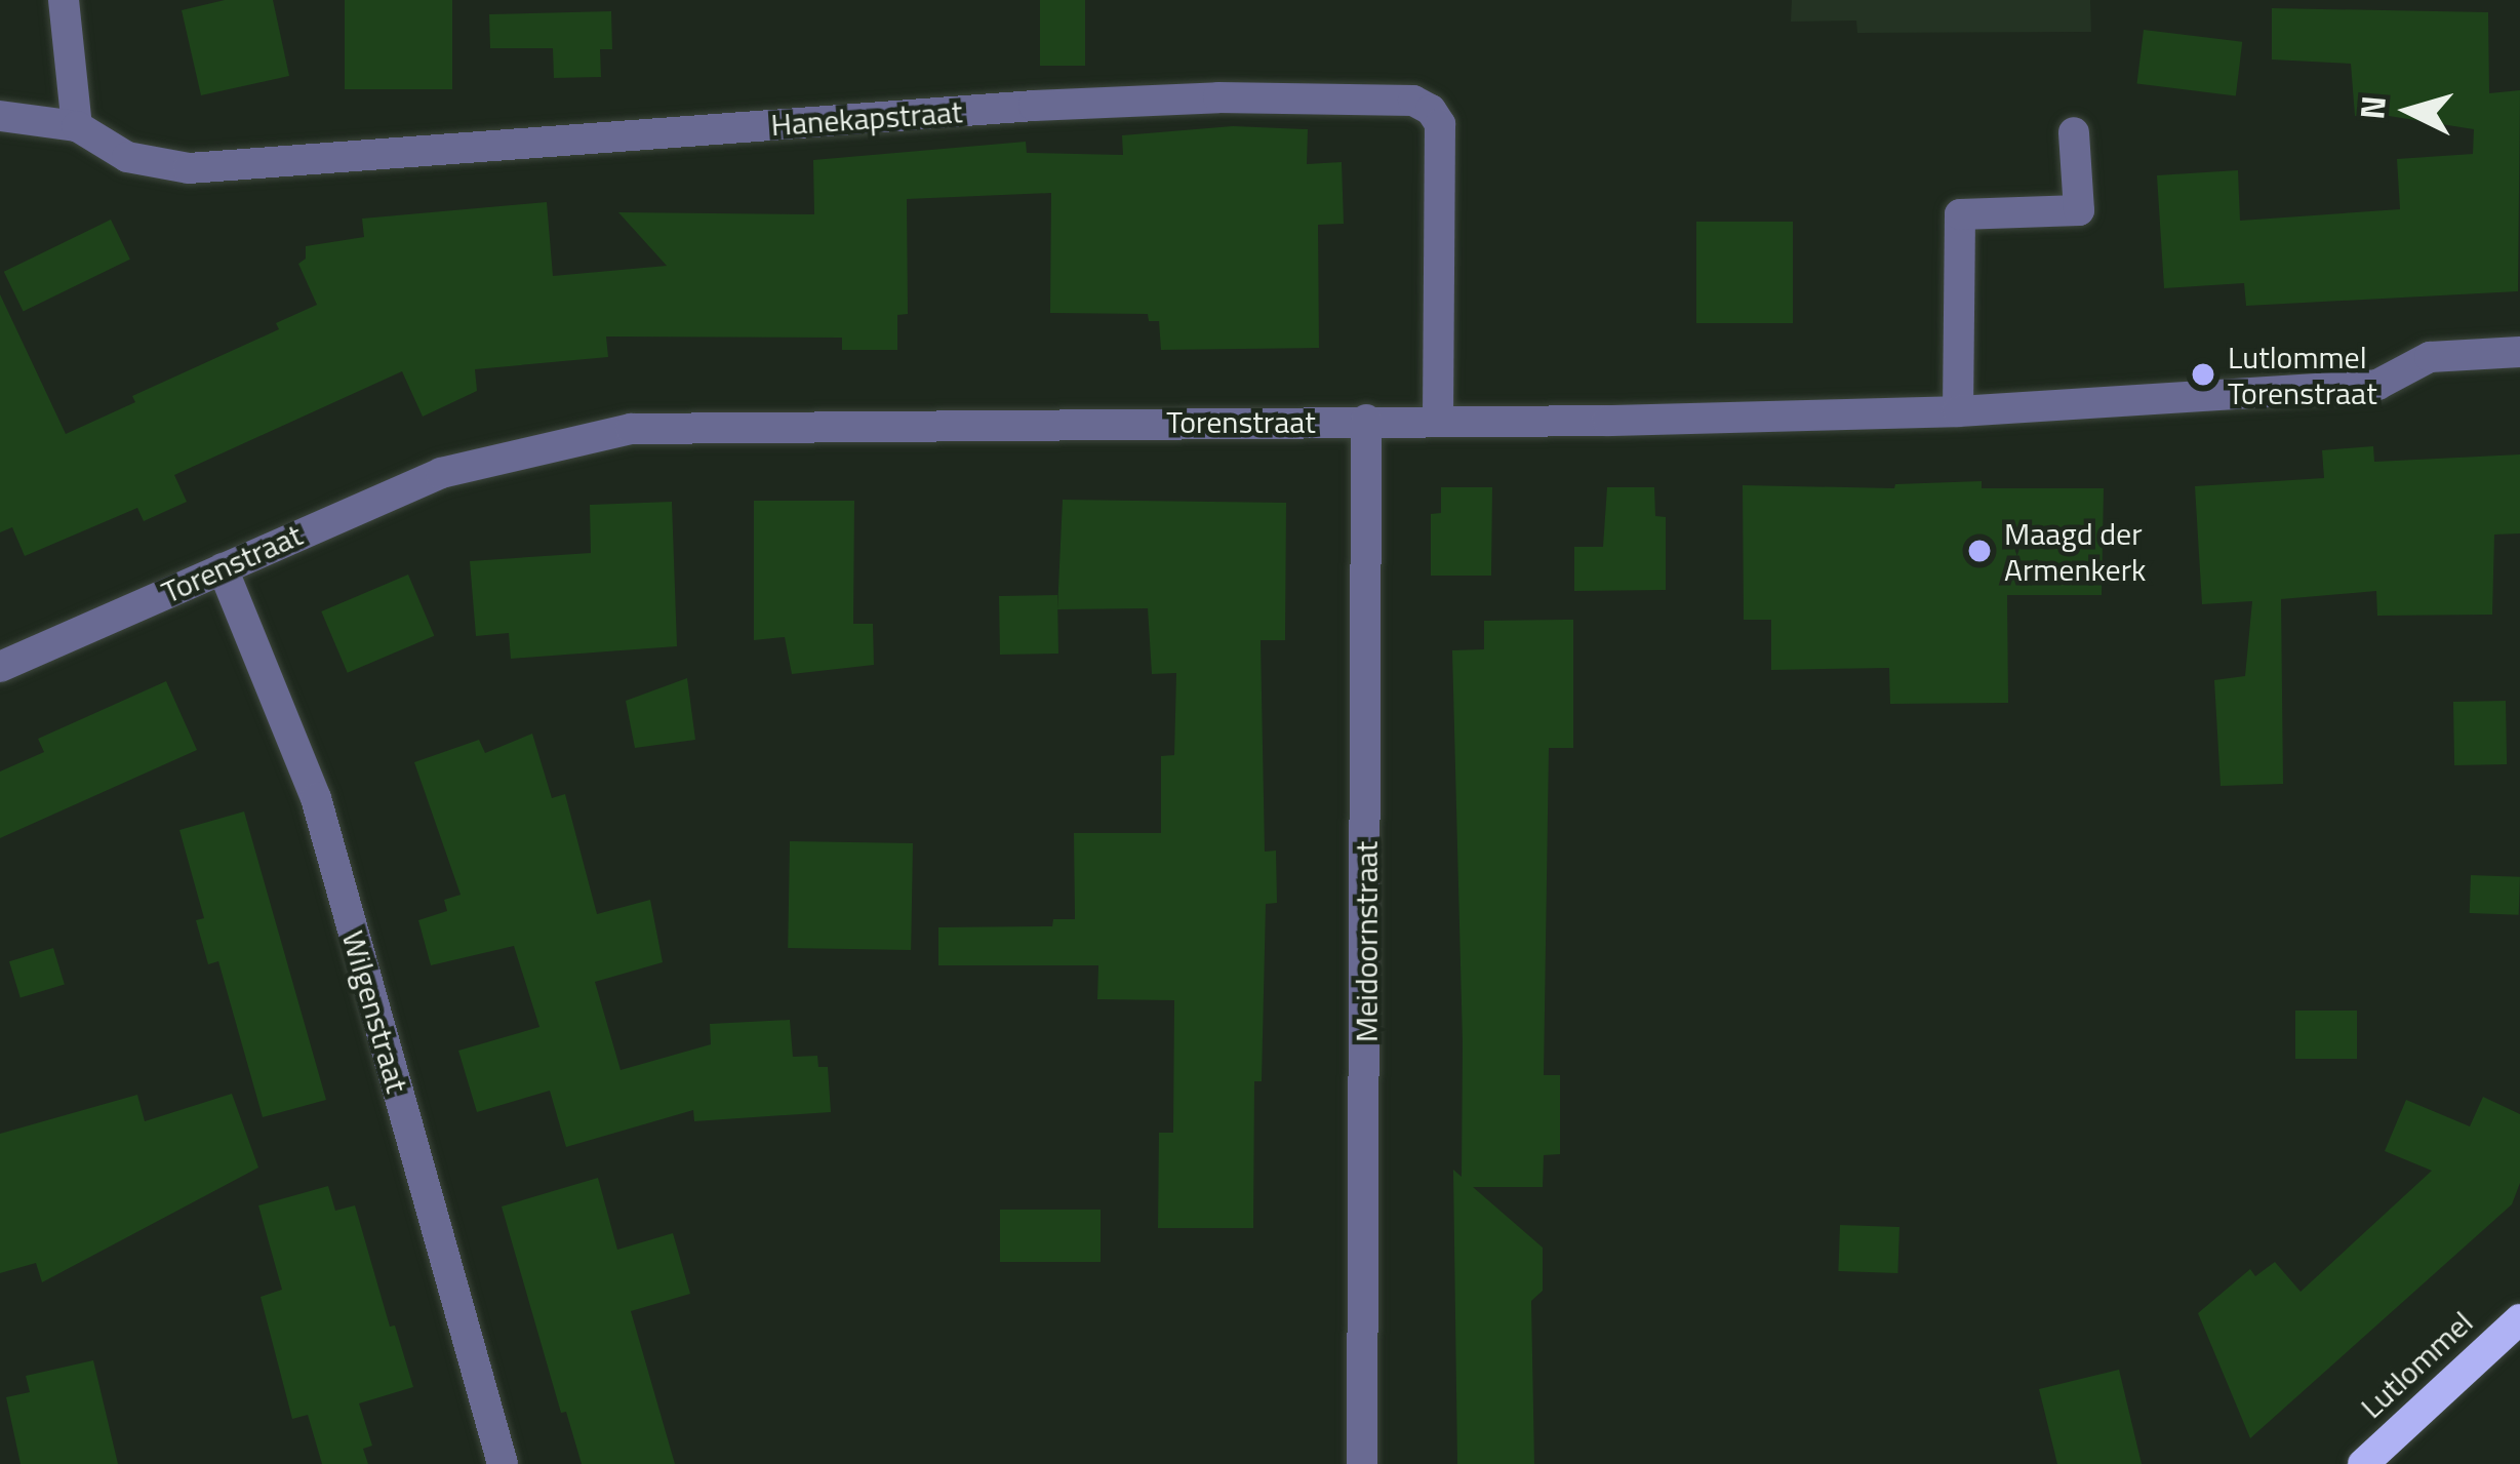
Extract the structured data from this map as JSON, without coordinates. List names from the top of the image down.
{
  "streets": {
    "main road": ["Lutlommel"],
    "street": [
      "Hanekapstraat",
      "Torenstraat",
      "Meidoornstraat",
      "Wilgenstraat"
    ]
  },
  "crossings": [
    ["Hanekapstraat", "Torenstraat"],
    ["Torenstraat", "Meidoornstraat"],
    ["Torenstraat", "Wilgenstraat"]
  ],
  "places": ["Lutlommel Torenstraat", "Maagd der Armenkerk"],
  "north": "left"
}
